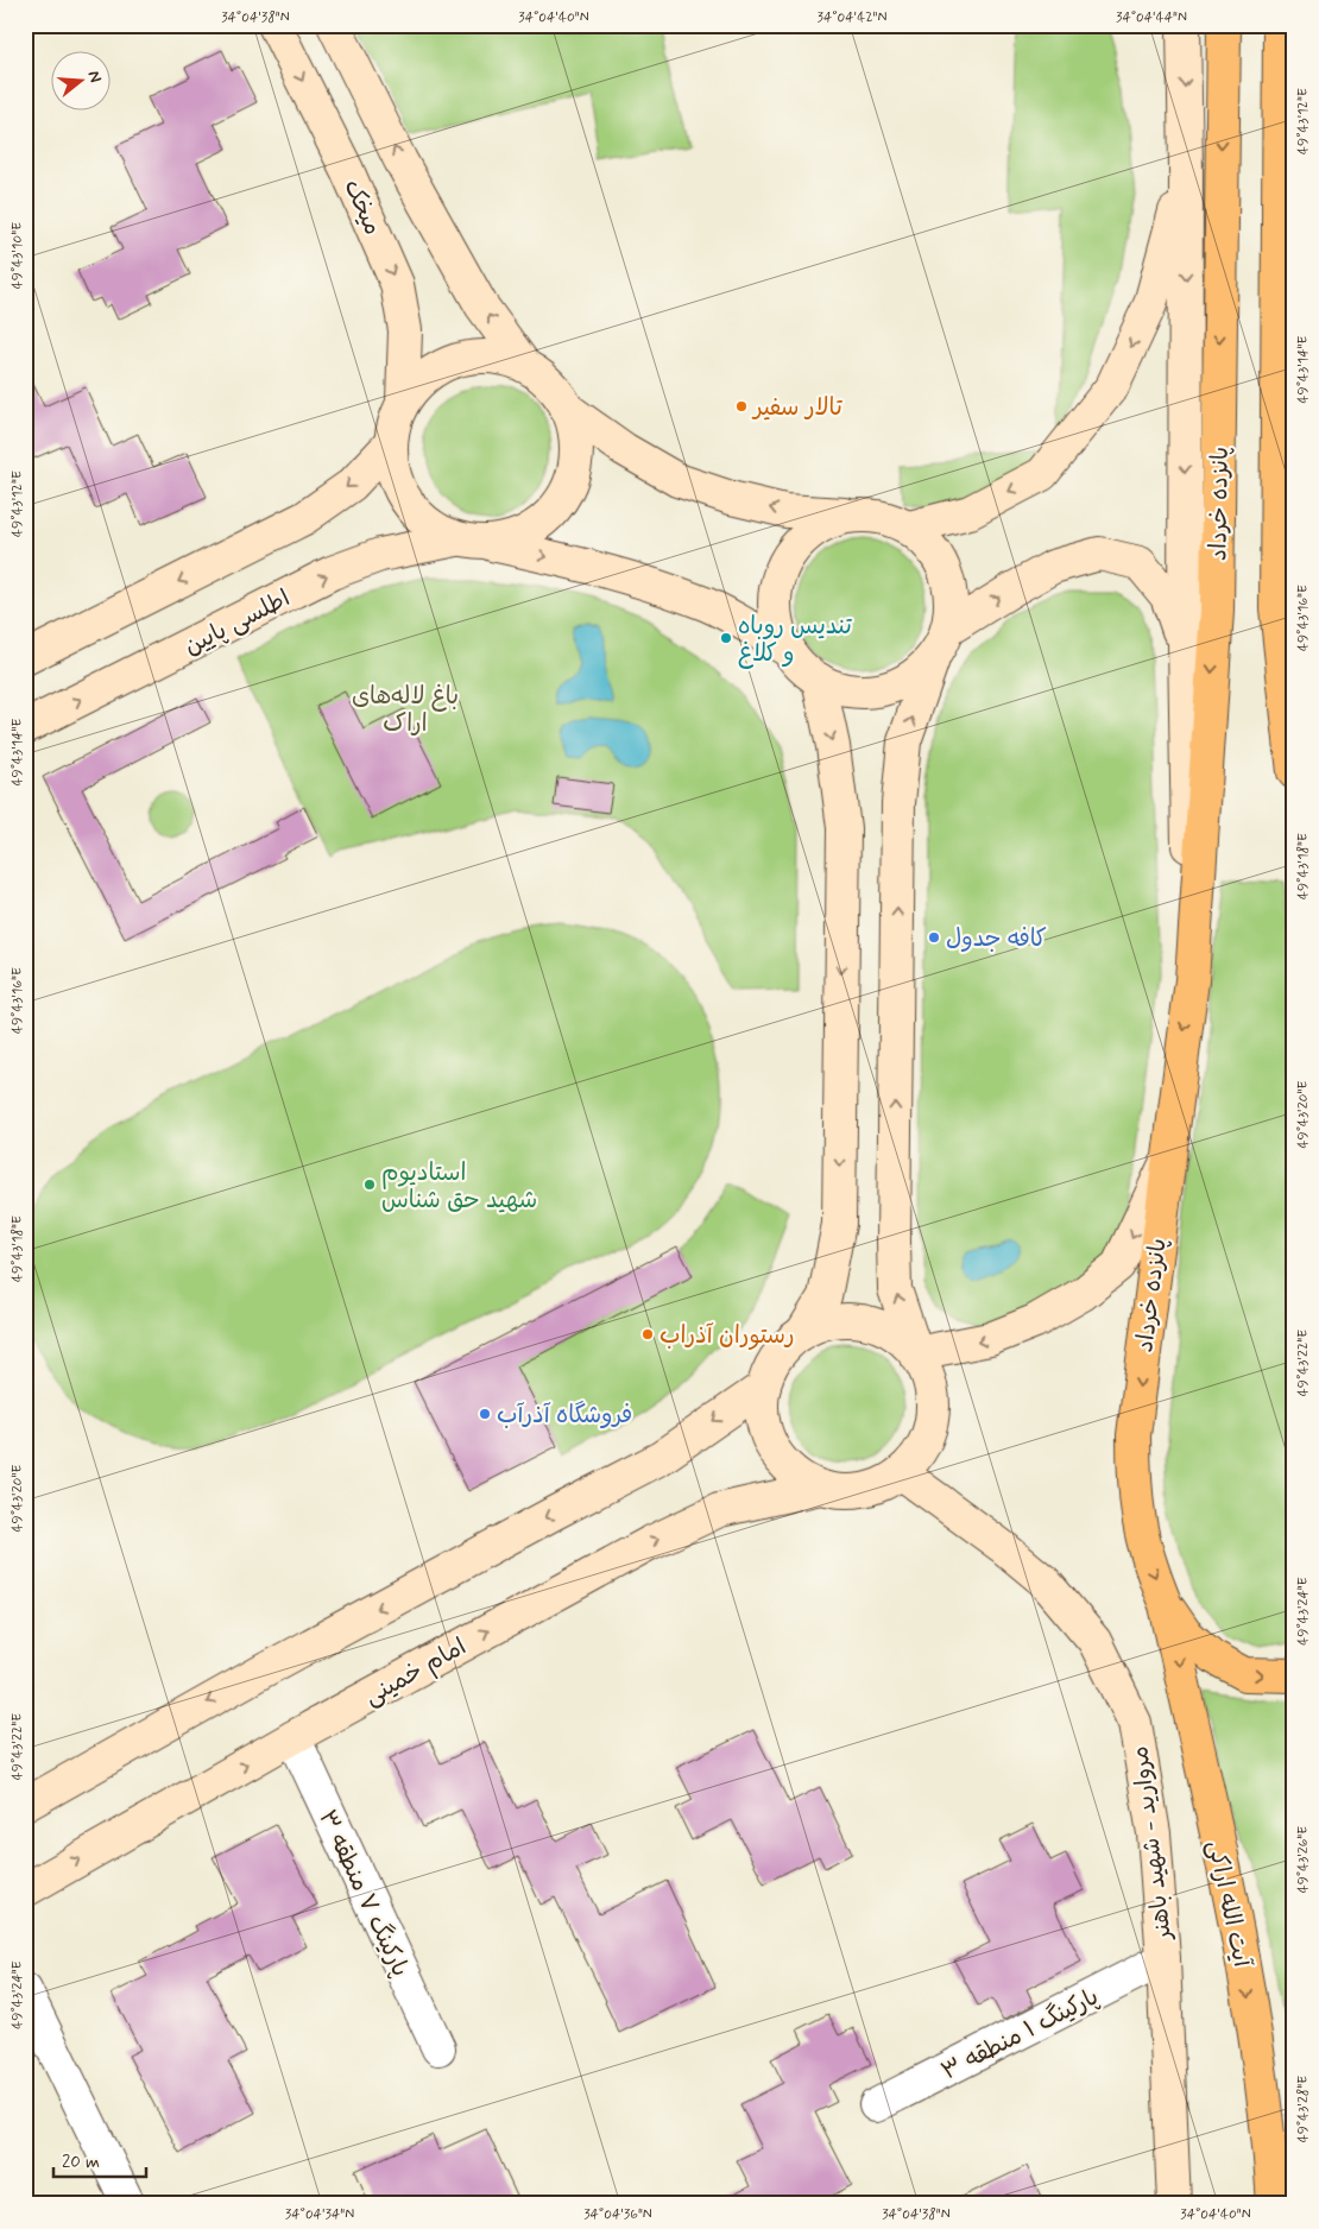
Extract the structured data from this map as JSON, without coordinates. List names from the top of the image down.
{
  "streets": {
    "main road": ["پانزده خرداد", "آیت الله اراکی"],
    "street": [
      "میخک",
      "اطلسی پایین",
      "امام خمینی",
      "مروارید - شهید باهنر",
      "پارکینگ ۷ منطقه ۳",
      "پارکینگ ۱ منطقه ۳"
    ]
  },
  "crossings": [
    ["میخک", "اطلسی پایین"],
    ["پانزده خرداد", "آیت الله اراکی"],
    ["امام خمینی", "مروارید - شهید باهنر"],
    ["امام خمینی", "پارکینگ ۷ منطقه ۳"],
    ["مروارید - شهید باهنر", "پارکینگ ۱ منطقه ۳"]
  ],
  "one_way": ["آیت الله اراکی"],
  "parks": ["باغ لاله‌های اراک"],
  "places": [
    "تالار سفیر",
    "تندیس روباه و کلاغ",
    "کافه جدول",
    "استادیوم شهید حق شناس",
    "رستوران آذراب",
    "فروشگاه آذرآب"
  ],
  "scale_bar": "20 m",
  "north": "right",
  "coordinates": [
    "34°04'38\"N",
    "34°04'40\"N",
    "34°04'42\"N",
    "34°04'44\"N",
    "49°43'12\"E",
    "49°43'10\"E",
    "49°43'14\"E",
    "49°43'16\"E",
    "49°43'18\"E",
    "49°43'20\"E",
    "49°43'22\"E",
    "49°43'24\"E",
    "49°43'26\"E",
    "49°43'28\"E",
    "34°04'34\"N",
    "34°04'36\"N"
  ]
}
